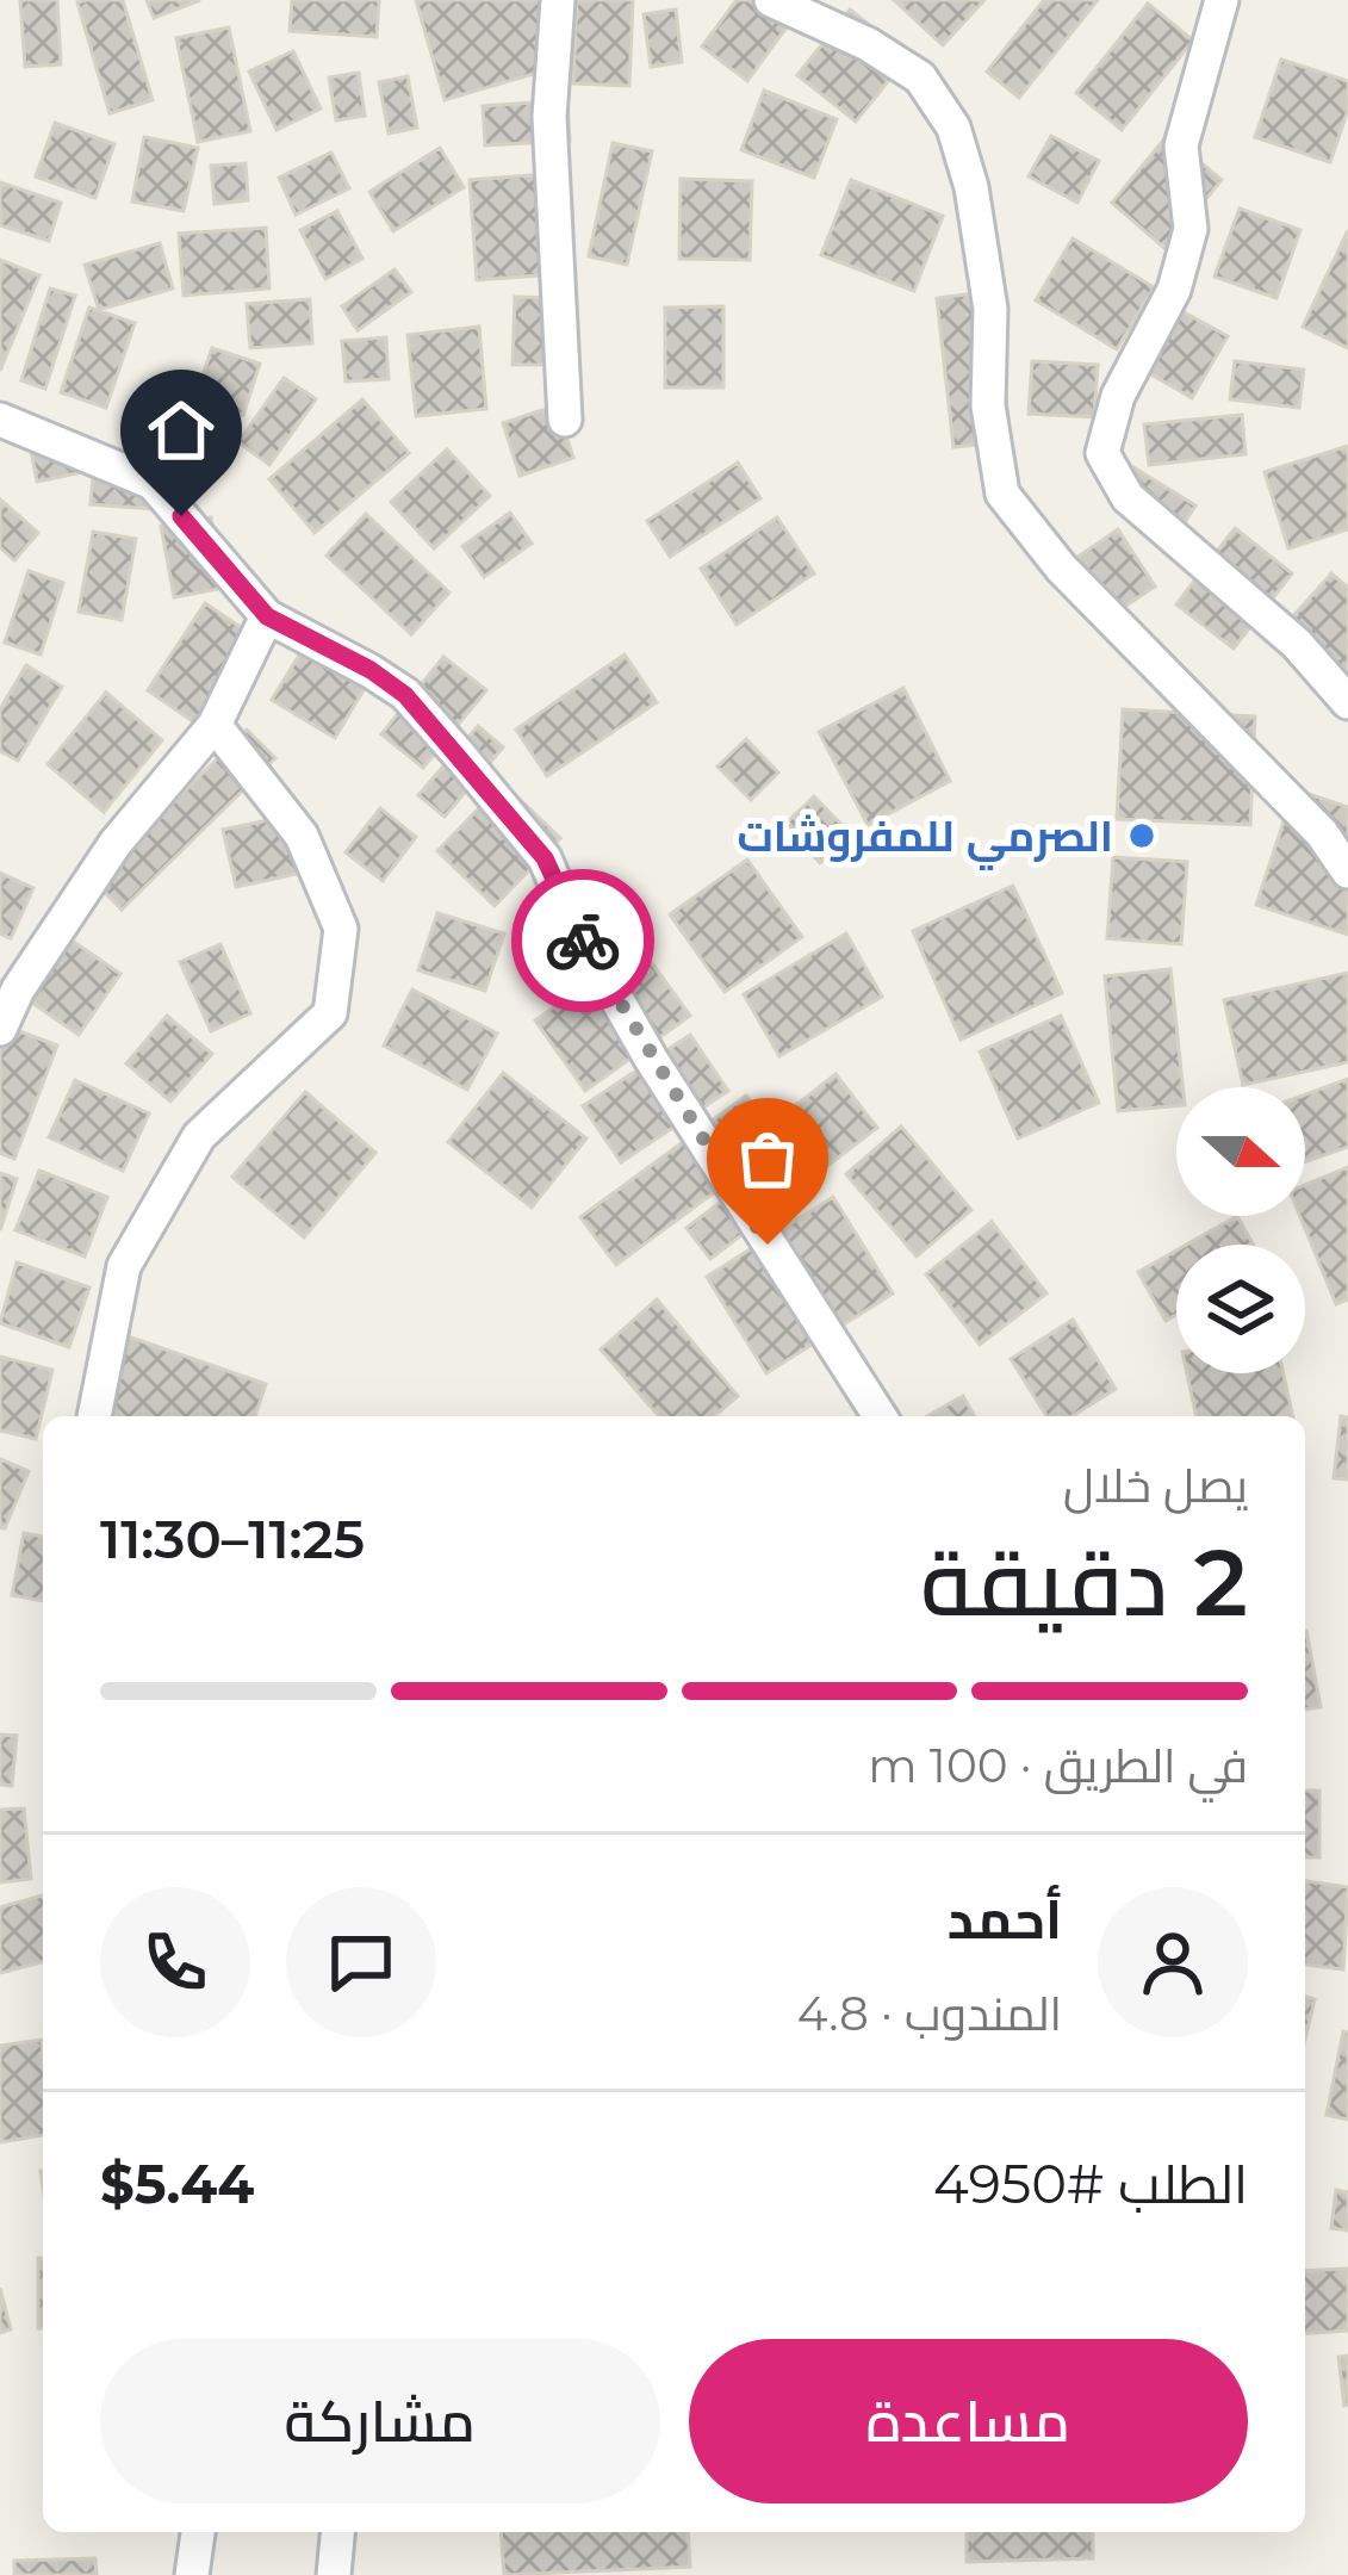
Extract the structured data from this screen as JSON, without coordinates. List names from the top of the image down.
{
  "places": ["الصرمي للمفروشات"],
  "north": "right",
  "page": {
    "heading": ["2 دقيقة", "يصل خلال", "11:25–11:30"],
    "panel": [
      "أحمد",
      "المندوب · 4.8",
      "الطلب #4950",
      "$5.44"
    ],
    "bar": "في الطريق · 100 m",
    "buttons": ["مساعدة", "مشاركة"]
  }
}
